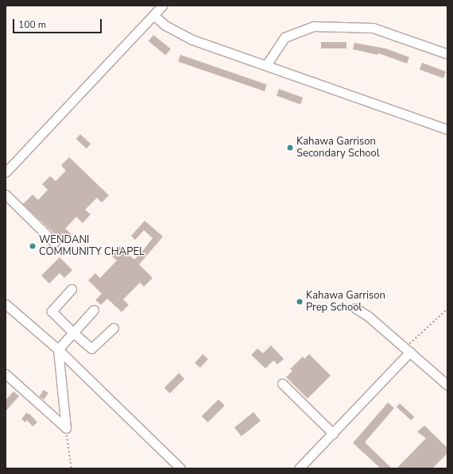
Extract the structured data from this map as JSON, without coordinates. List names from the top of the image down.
{
  "places": ["Kahawa Garrison Secondary School", "WENDANI COMMUNITY CHAPEL", "Kahawa Garrison Prep School"],
  "scale_bar": "100 m"
}
